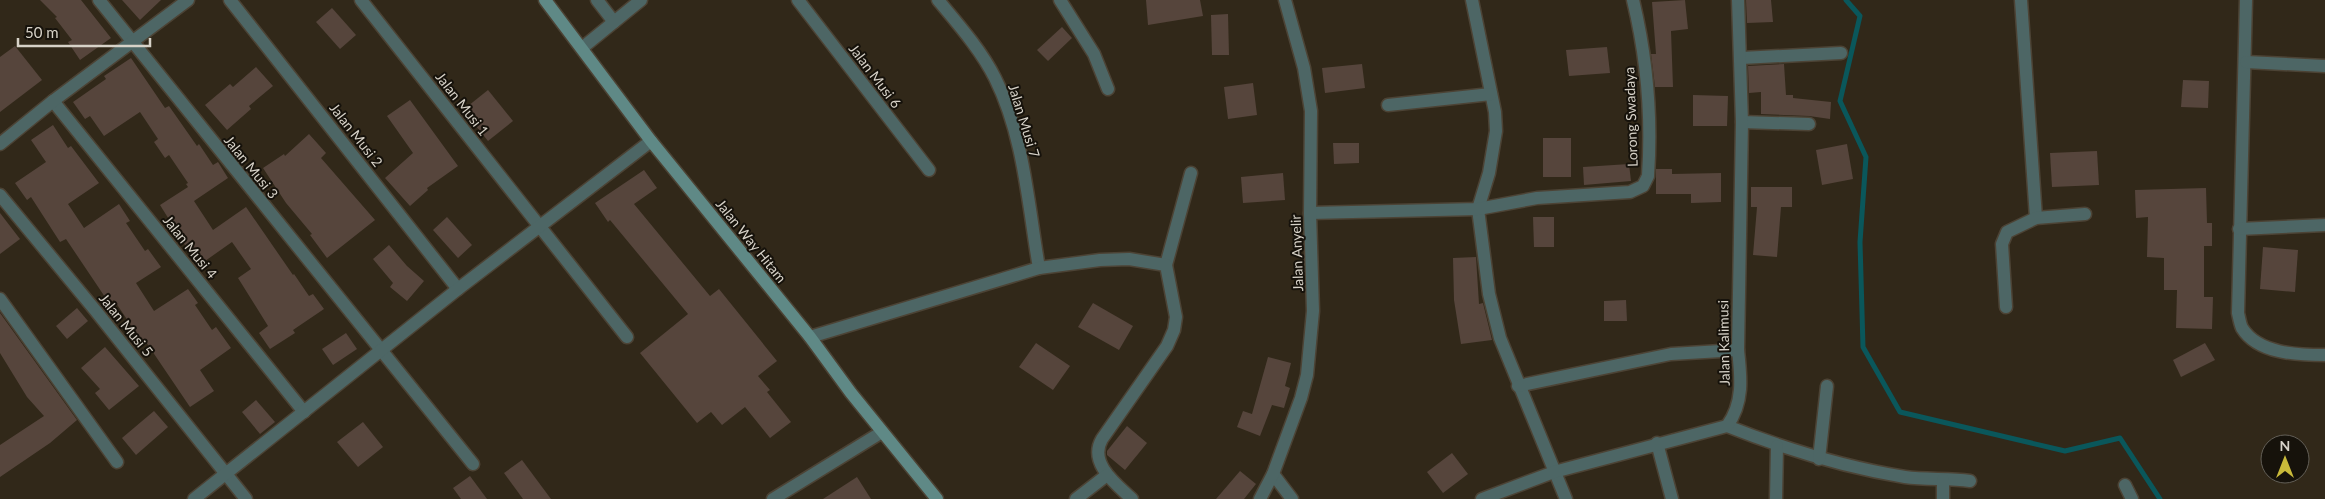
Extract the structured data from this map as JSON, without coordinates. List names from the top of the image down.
{
  "streets": {
    "street": [
      "Jalan Musi 6",
      "Jalan Musi 1",
      "Lorong Swadaya",
      "Jalan Musi 7",
      "Jalan Musi 2",
      "Jalan Musi 3",
      "Jalan Way Hitam",
      "Jalan Musi 4",
      "Jalan Anyelir",
      "Jalan Musi 5",
      "Jalan Kalimusi"
    ]
  },
  "scale_bar": "50 m",
  "north": "top"
}
